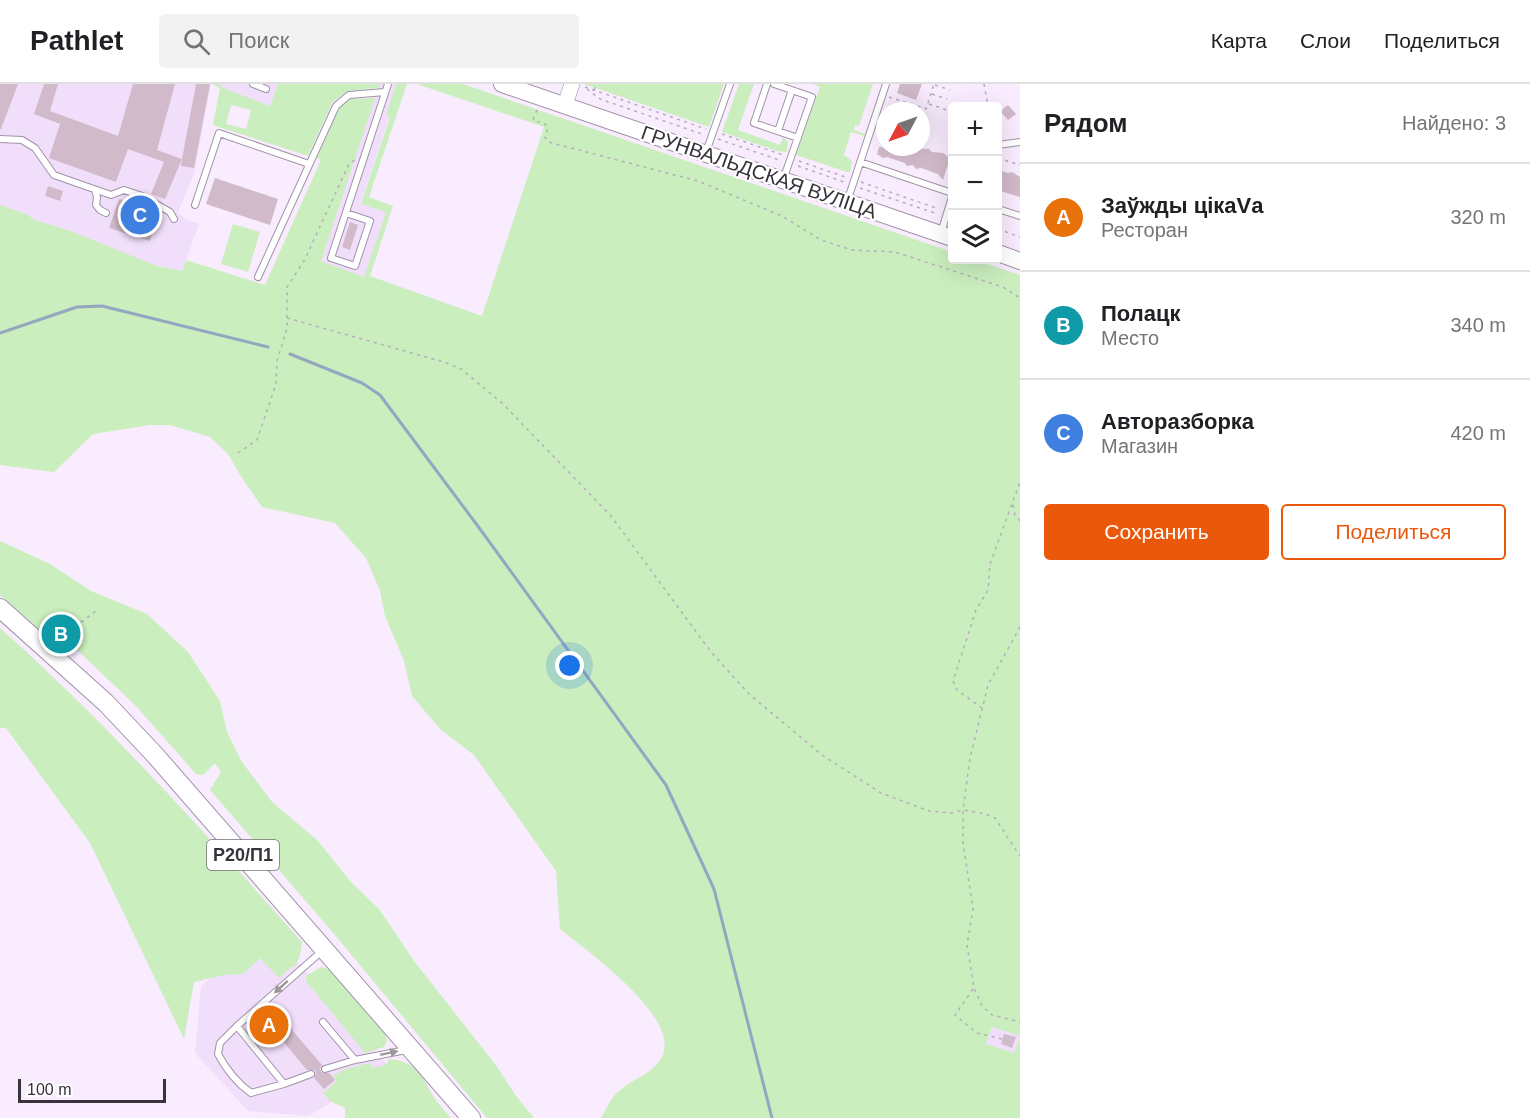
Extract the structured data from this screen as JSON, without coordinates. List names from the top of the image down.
{
  "streets": {
    "main road": ["ГРУНВАЛЬДСКАЯ ВУЛІЦА", "Р20/П1"]
  },
  "scale_bar": "100 m",
  "north": "bottom left",
  "page": {
    "header": "Pathlet",
    "search": "Поиск",
    "nav": ["Карта", "Слои", "Поделиться"],
    "heading": ["Рядом", "Найдено: 3"],
    "map_buttons": ["+", "−"],
    "list": [
      {
        "mark": "A",
        "name": "Заўжды цікаVа",
        "note": "Ресторан",
        "value": "320 m"
      },
      {
        "mark": "B",
        "name": "Полацк",
        "note": "Место",
        "value": "340 m"
      },
      {
        "mark": "C",
        "name": "Авторазборка",
        "note": "Магазин",
        "value": "420 m"
      }
    ],
    "pins": ["C", "B", "A"],
    "buttons": ["Сохранить", "Поделиться"],
    "scale": "100 m"
  }
}
